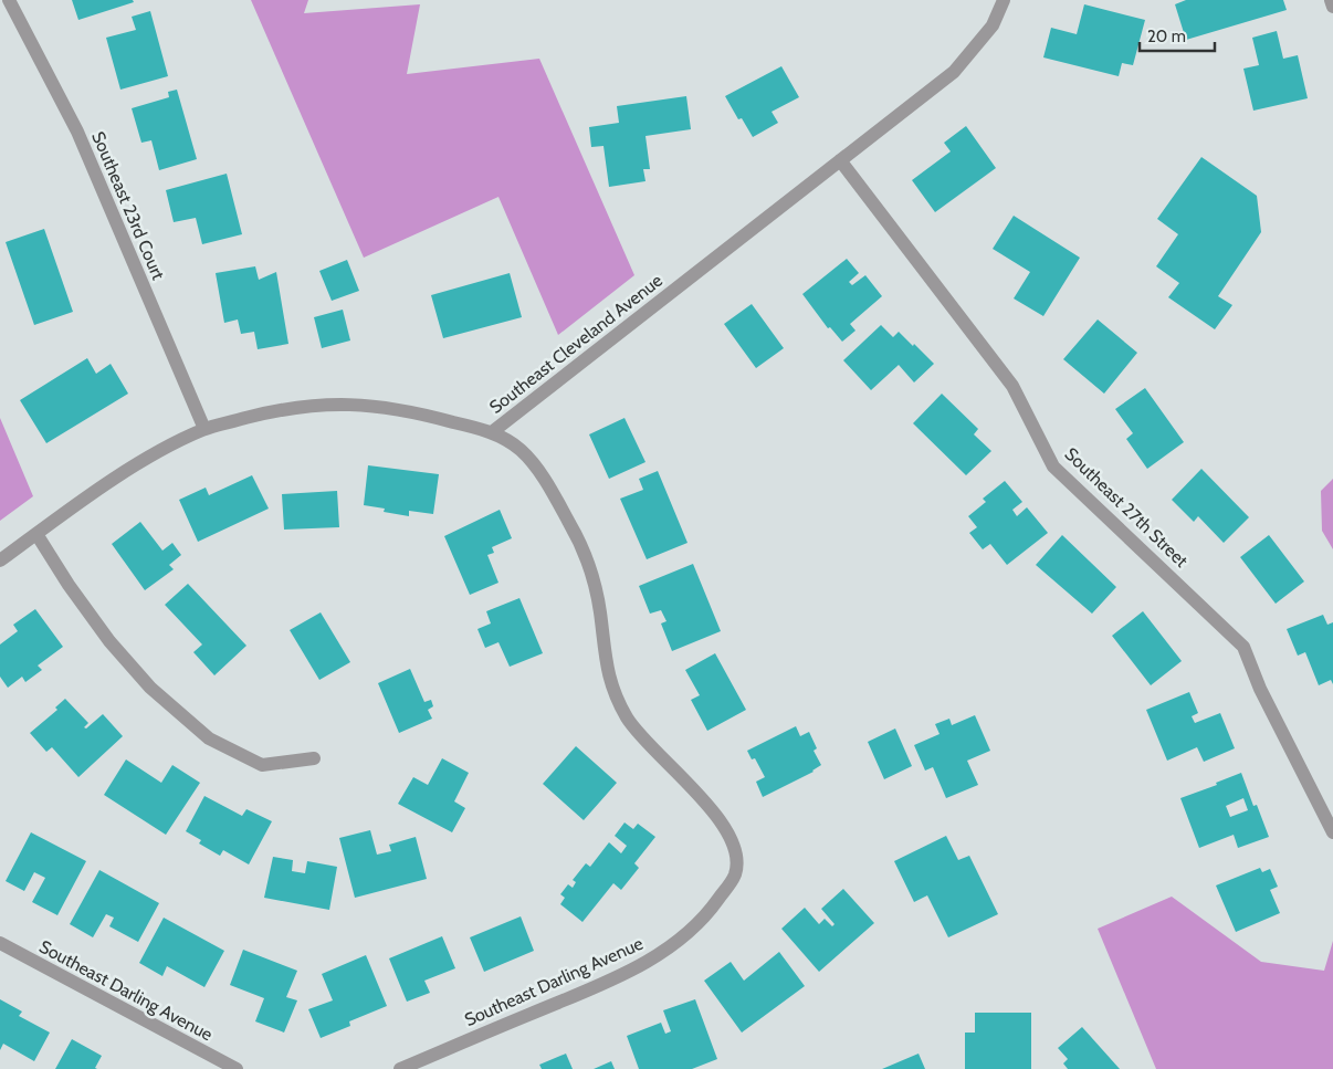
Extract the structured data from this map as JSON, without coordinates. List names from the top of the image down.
{
  "streets": {
    "street": [
      "Southeast 23rd Court",
      "Southeast Cleveland Avenue",
      "Southeast 27th Street",
      "Southeast Darling Avenue"
    ]
  },
  "crossings": [
    ["Southeast 23rd Court", "Southeast Cleveland Avenue"],
    ["Southeast Cleveland Avenue", "Southeast 27th Street"],
    ["Southeast Cleveland Avenue", "Southeast Darling Avenue"]
  ],
  "scale_bar": "20 m"
}
